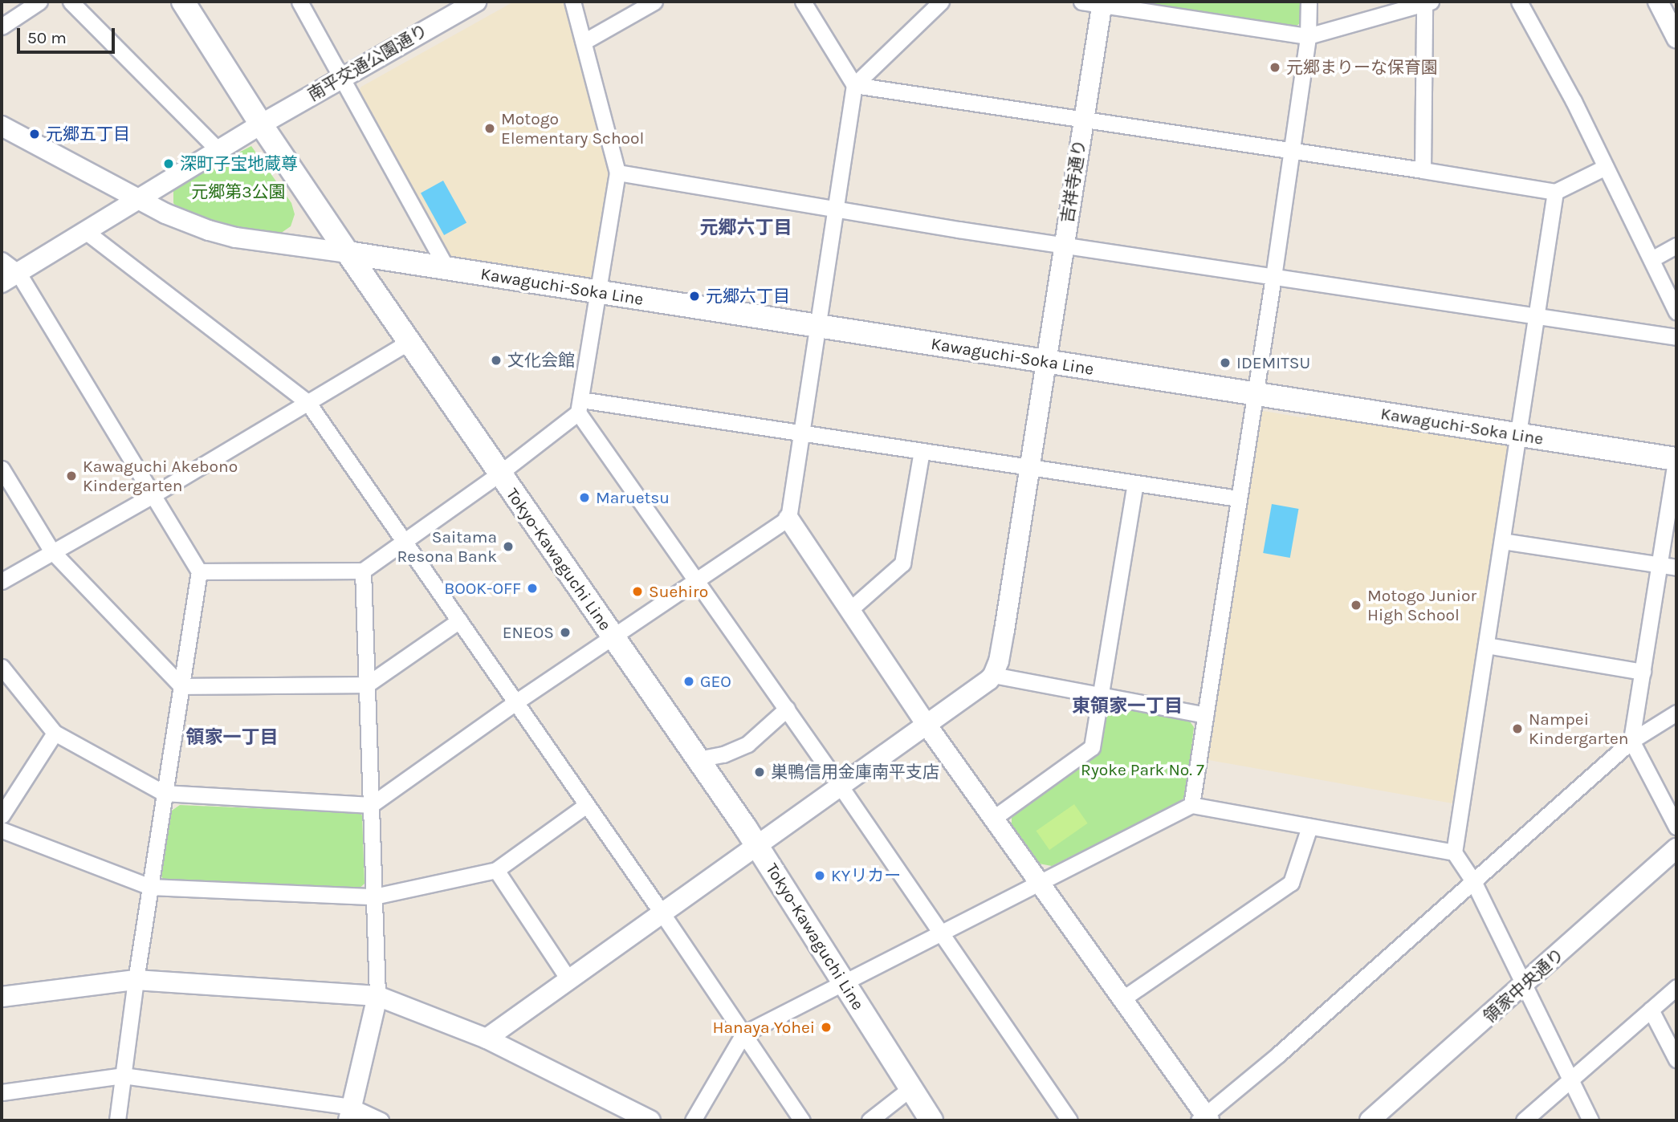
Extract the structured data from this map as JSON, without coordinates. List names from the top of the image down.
{
  "streets": {
    "main road": ["Kawaguchi-Soka Line", "Tokyo-Kawaguchi Line"],
    "street": ["南平交通公園通り", "吉祥寺通り", "領家中央通り"]
  },
  "crossings": [
    ["南平交通公園通り", "Tokyo-Kawaguchi Line"],
    ["吉祥寺通り", "Kawaguchi-Soka Line"],
    ["Kawaguchi-Soka Line", "Tokyo-Kawaguchi Line"]
  ],
  "districts": ["元郷六丁目", "東領家一丁目", "領家一丁目"],
  "parks": ["元郷第3公園", "Ryoke Park No. 7"],
  "places": [
    "元郷まりーな保育園",
    "Motogo Elementary School",
    "元郷五丁目",
    "深町子宝地蔵尊",
    "元郷六丁目",
    "文化会館",
    "IDEMITSU",
    "Kawaguchi Akebono Kindergarten",
    "Maruetsu",
    "Saitama Resona Bank",
    "BOOK-OFF",
    "Suehiro",
    "Motogo Junior High School",
    "ENEOS",
    "GEO",
    "Nampei Kindergarten",
    "巣鴨信用金庫南平支店",
    "KYリカー",
    "Hanaya Yohei"
  ],
  "scale_bar": "50 m"
}
